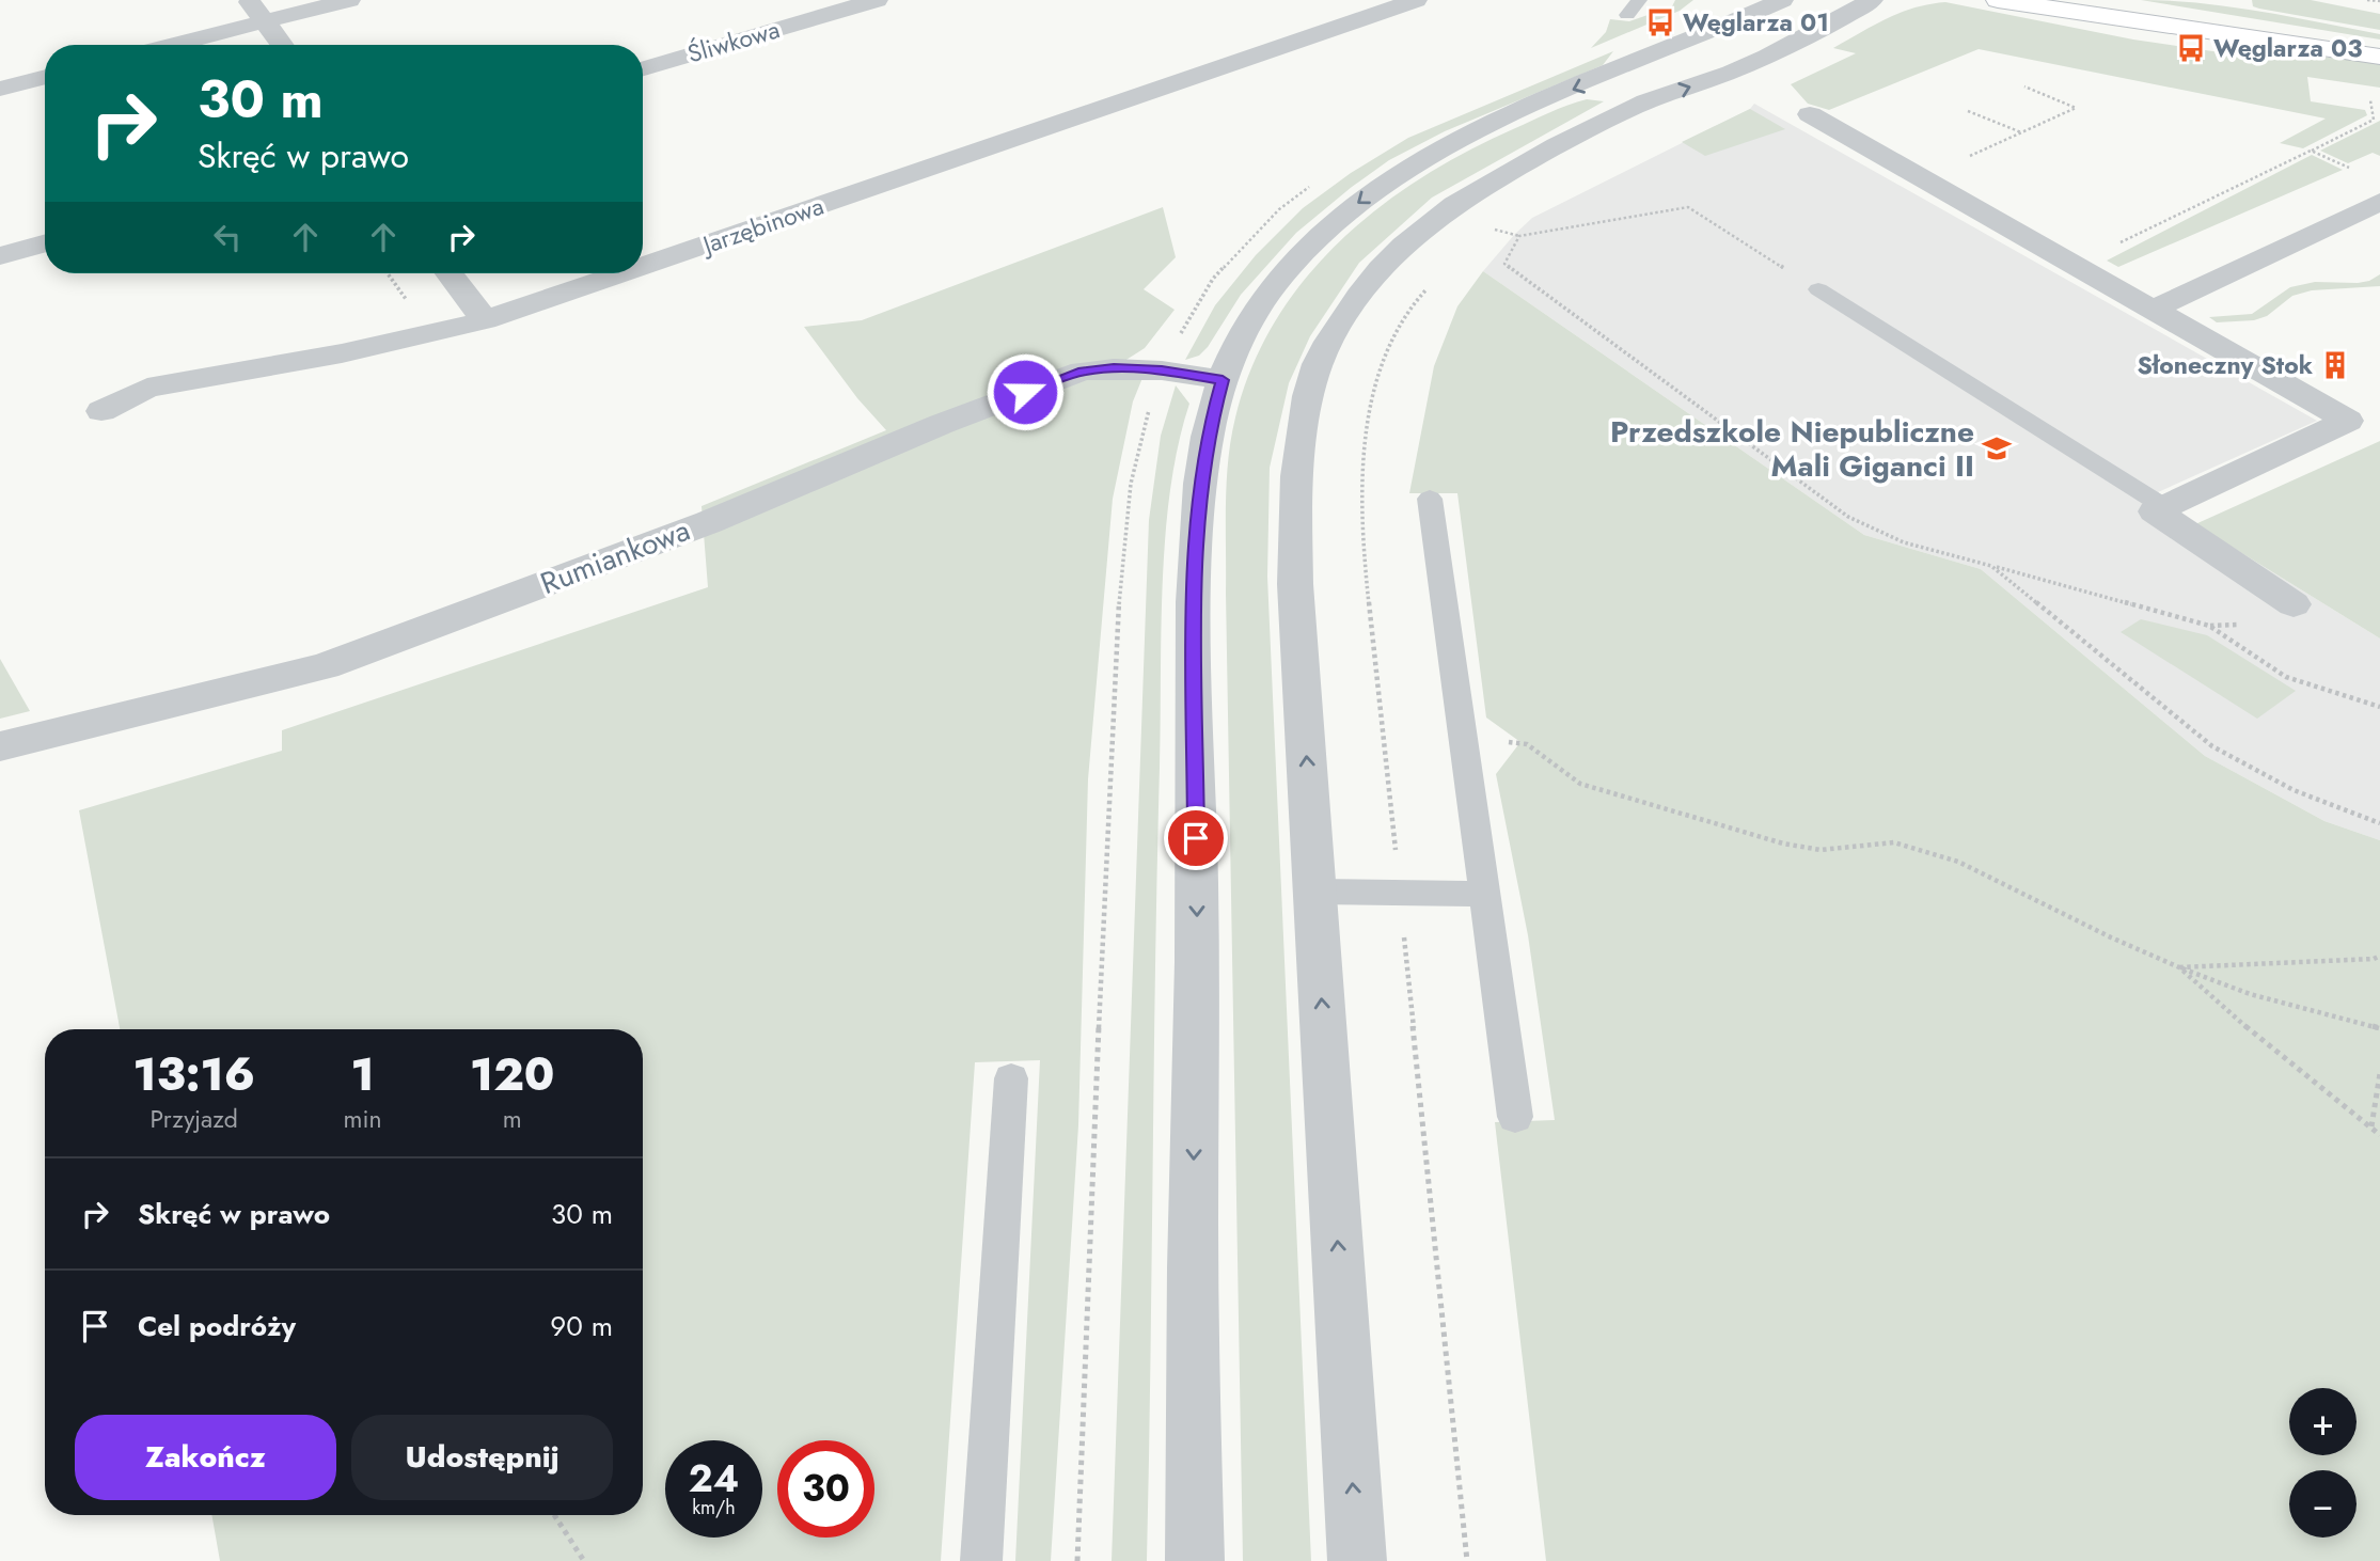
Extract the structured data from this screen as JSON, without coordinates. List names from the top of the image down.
{
  "streets": {
    "street": ["Śliwkowa", "Jarzębinowa", "Rumiankowa"]
  },
  "places": {
    "bus stop": ["Węglarza 01", "Węglarza 03"],
    "building": ["Słoneczny Stok"],
    "school or university": ["Przedszkole Niepubliczne Mali Giganci II"]
  },
  "page": {
    "turn": ["30 m", "Skręć w prawo"],
    "eta": [
      "13:16",
      "Przyjazd",
      "1",
      "min",
      "120",
      "m"
    ],
    "list": [
      {
        "name": "Skręć w prawo",
        "value": "30 m"
      },
      {
        "name": "Cel podróży",
        "value": "90 m"
      }
    ],
    "map_buttons": ["+", "−"],
    "buttons": ["Zakończ", "Udostępnij"],
    "speed": "24 km/h",
    "limit": "30"
  }
}
